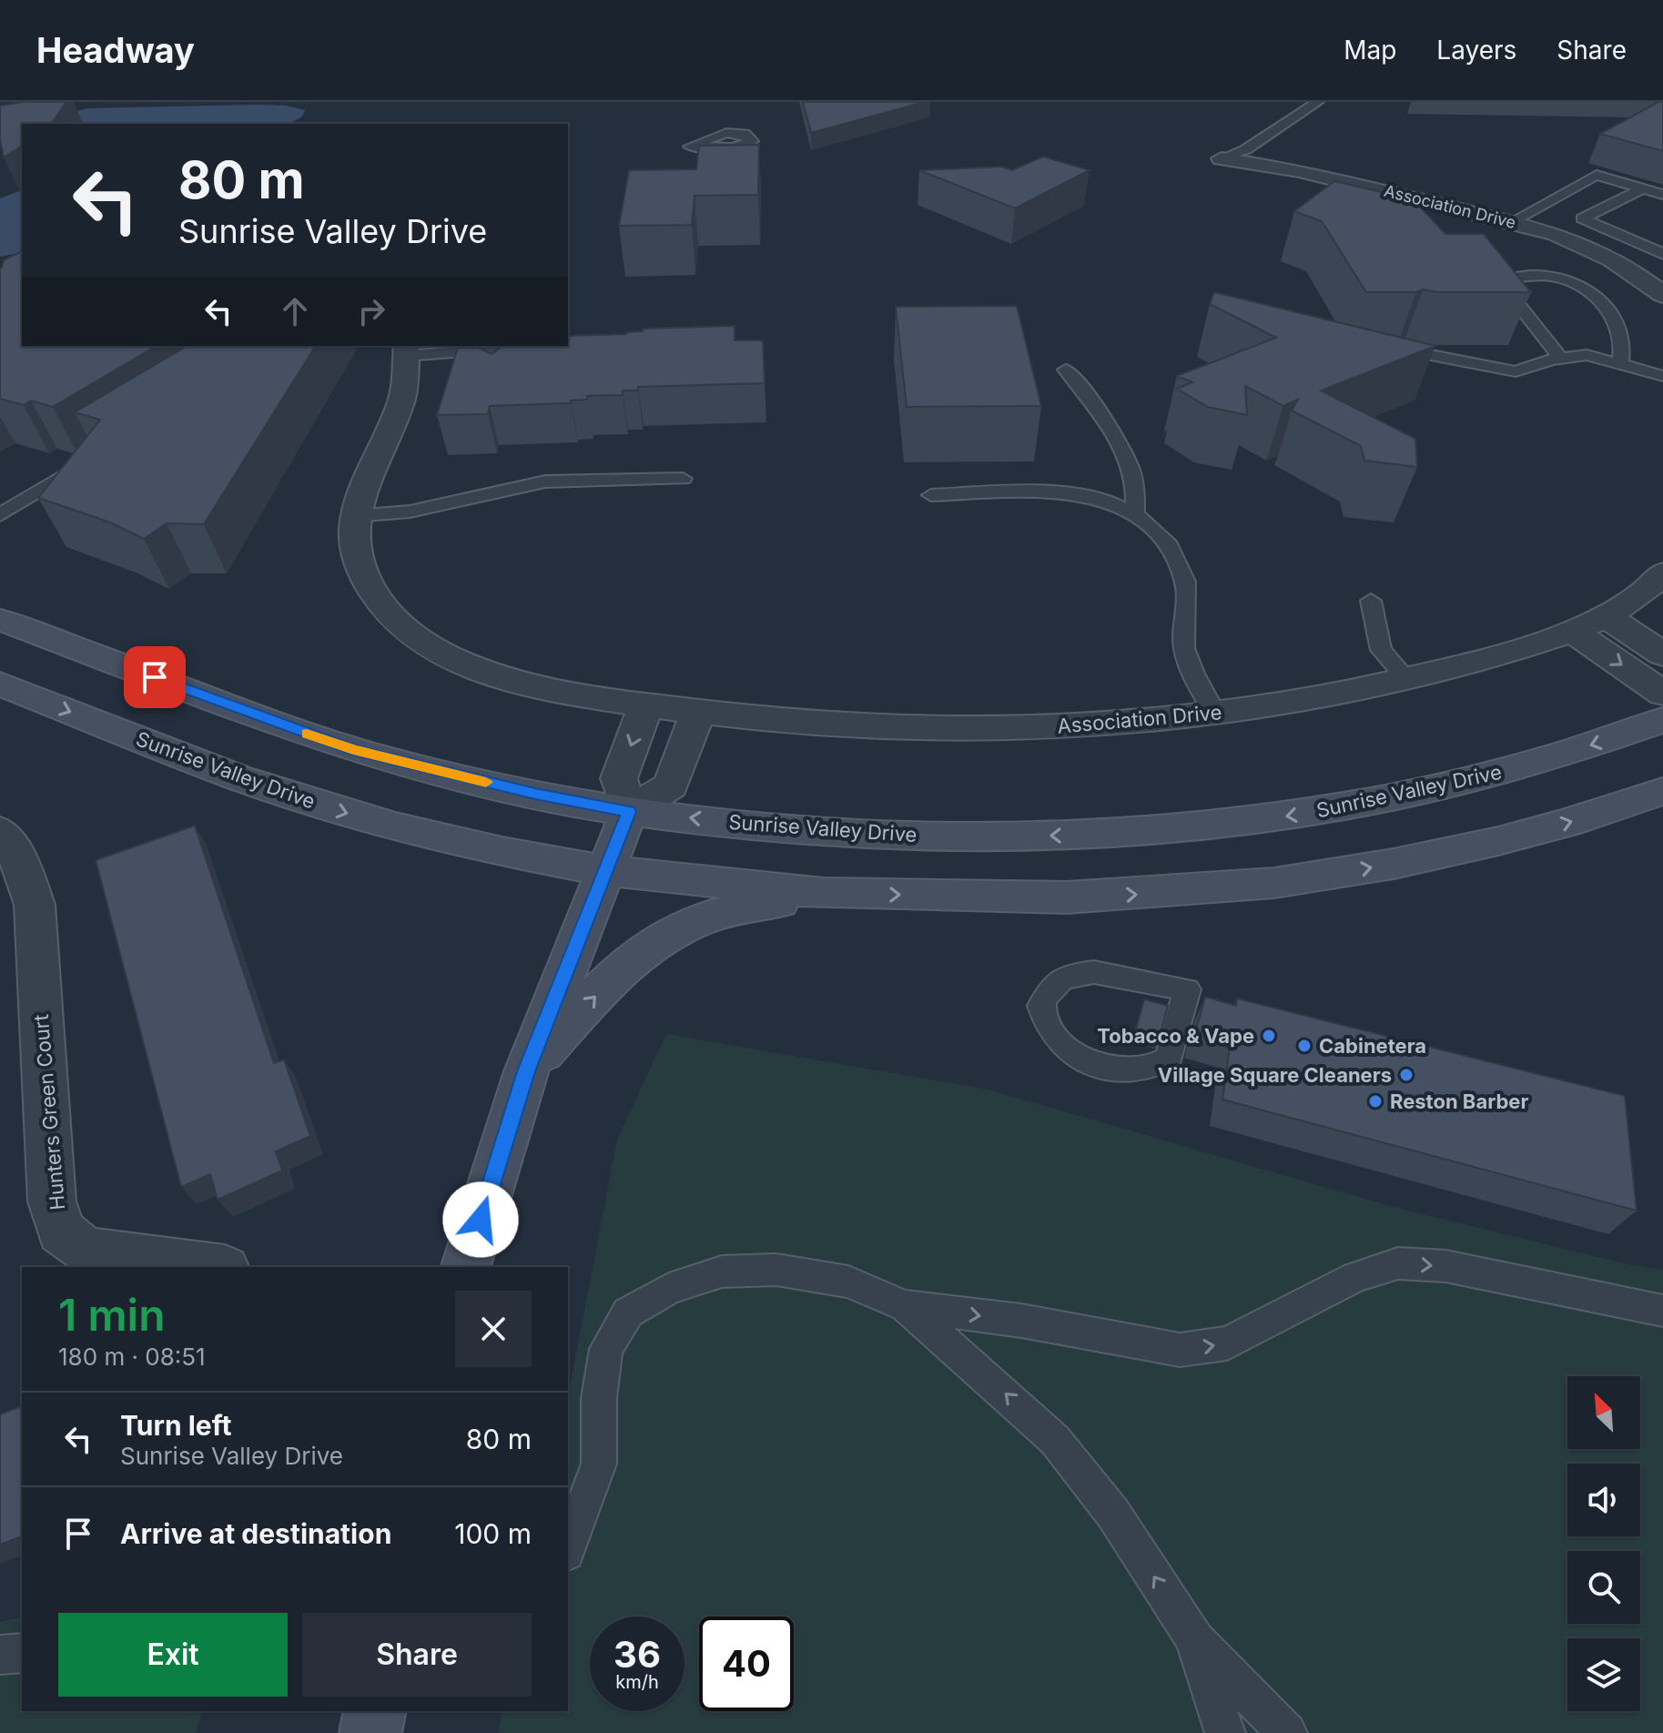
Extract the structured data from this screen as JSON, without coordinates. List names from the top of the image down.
{
  "streets": {
    "main road": ["Sunrise Valley Drive"],
    "street": ["Association Drive", "Hunters Green Court"]
  },
  "places": [
    "Tobacco & Vape",
    "Cabinetera",
    "Village Square Cleaners",
    "Reston Barber"
  ],
  "north": "top left",
  "page": {
    "header": "Headway",
    "nav": ["Map", "Layers", "Share"],
    "turn": ["80 m", "Sunrise Valley Drive"],
    "heading": ["1 min", "180 m · 08:51"],
    "list": [
      {
        "name": "Turn left",
        "note": "Sunrise Valley Drive",
        "value": "80 m"
      },
      {
        "name": "Arrive at destination",
        "value": "100 m"
      }
    ],
    "buttons": ["Exit", "Share"],
    "speed": "36 km/h",
    "limit": "40"
  }
}
